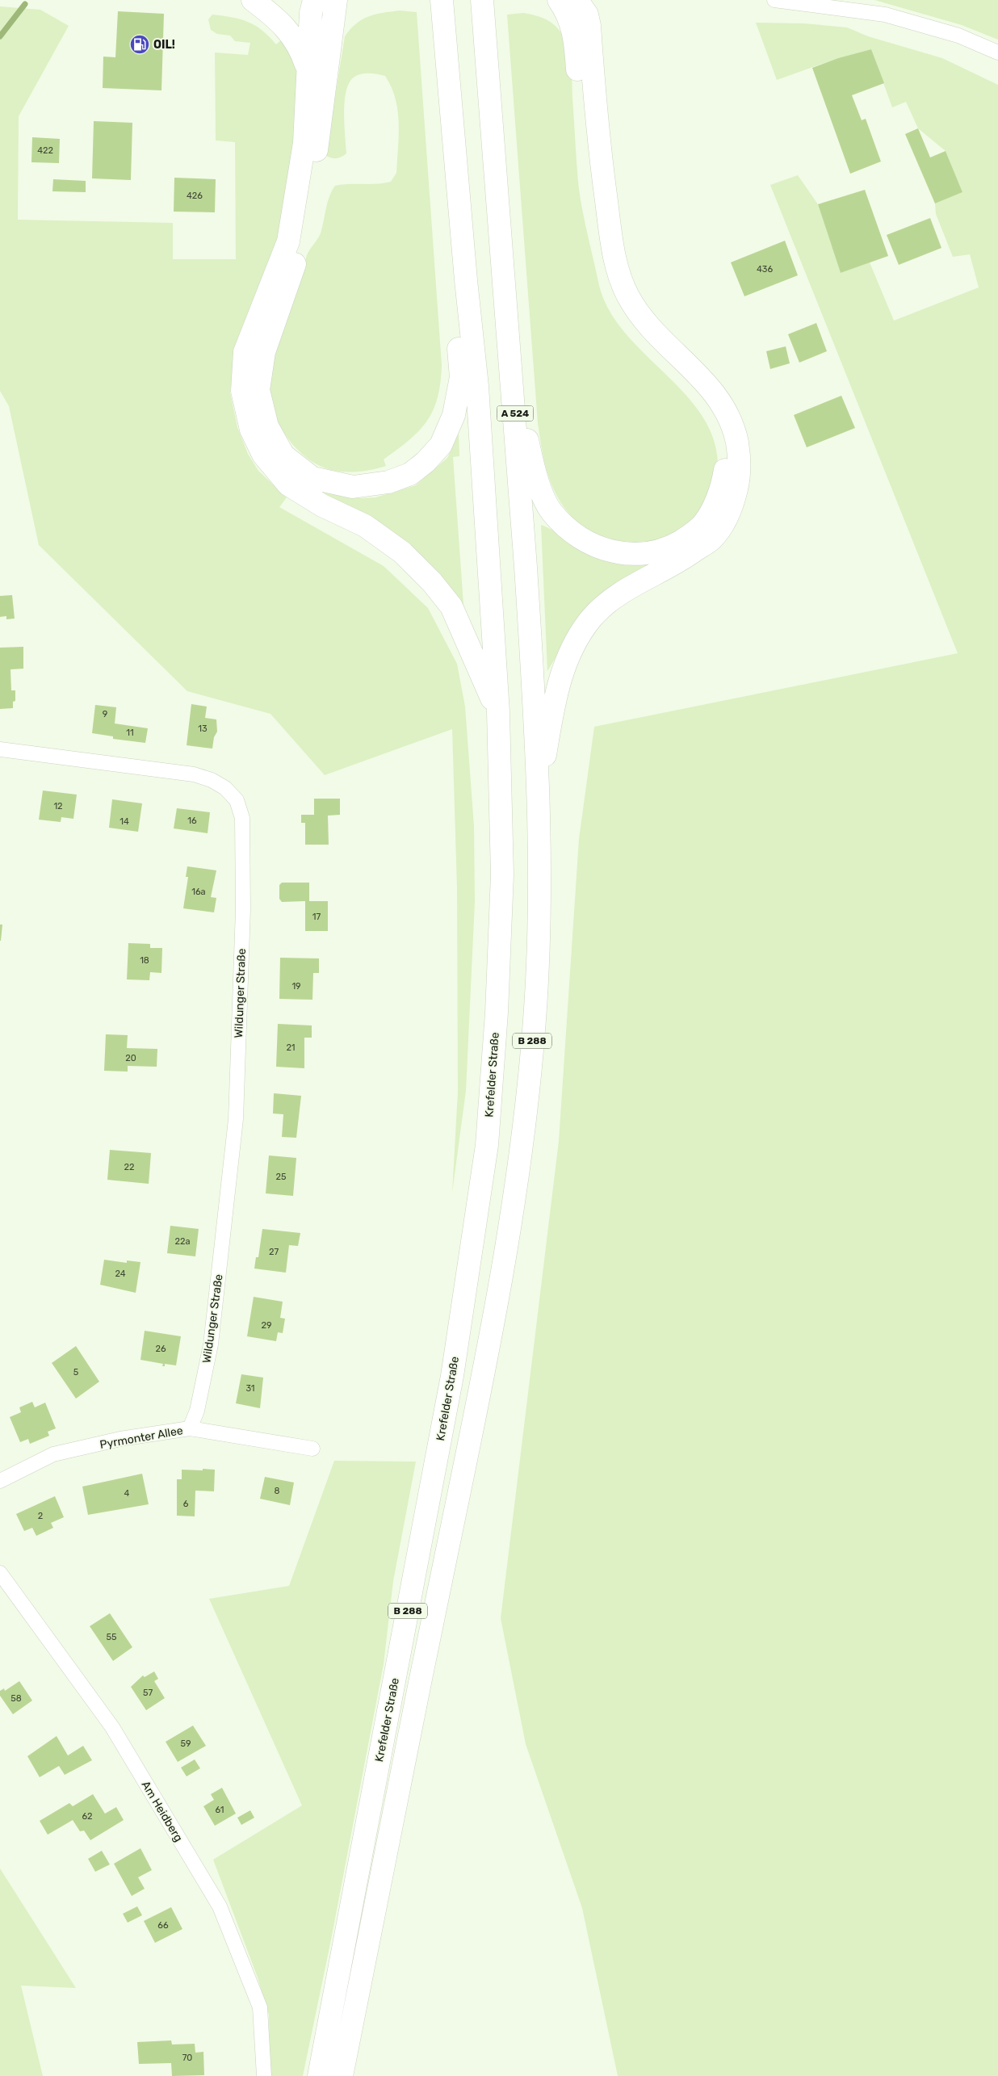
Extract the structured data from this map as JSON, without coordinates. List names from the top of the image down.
{
  "streets": {
    "highway": ["A 524", "B 288", "Krefelder Straße"],
    "street": ["Wildunger Straße", "Pyrmonter Allee", "Am Heidberg"]
  },
  "crossings": [
    ["A 524", "B 288"],
    ["Wildunger Straße", "Pyrmonter Allee"]
  ],
  "places": {
    "fuel station": ["OIL!"]
  },
  "house_numbers": [
    "422",
    "426",
    "436",
    "9",
    "13",
    "11",
    "12",
    "16",
    "14",
    "16a",
    "17",
    "18",
    "19",
    "21",
    "20",
    "22",
    "25",
    "22a",
    "27",
    "24",
    "29",
    "26",
    "5",
    "31",
    "8",
    "4",
    "6",
    "2",
    "55",
    "57",
    "58",
    "59",
    "61",
    "62",
    "66",
    "70"
  ]
}
